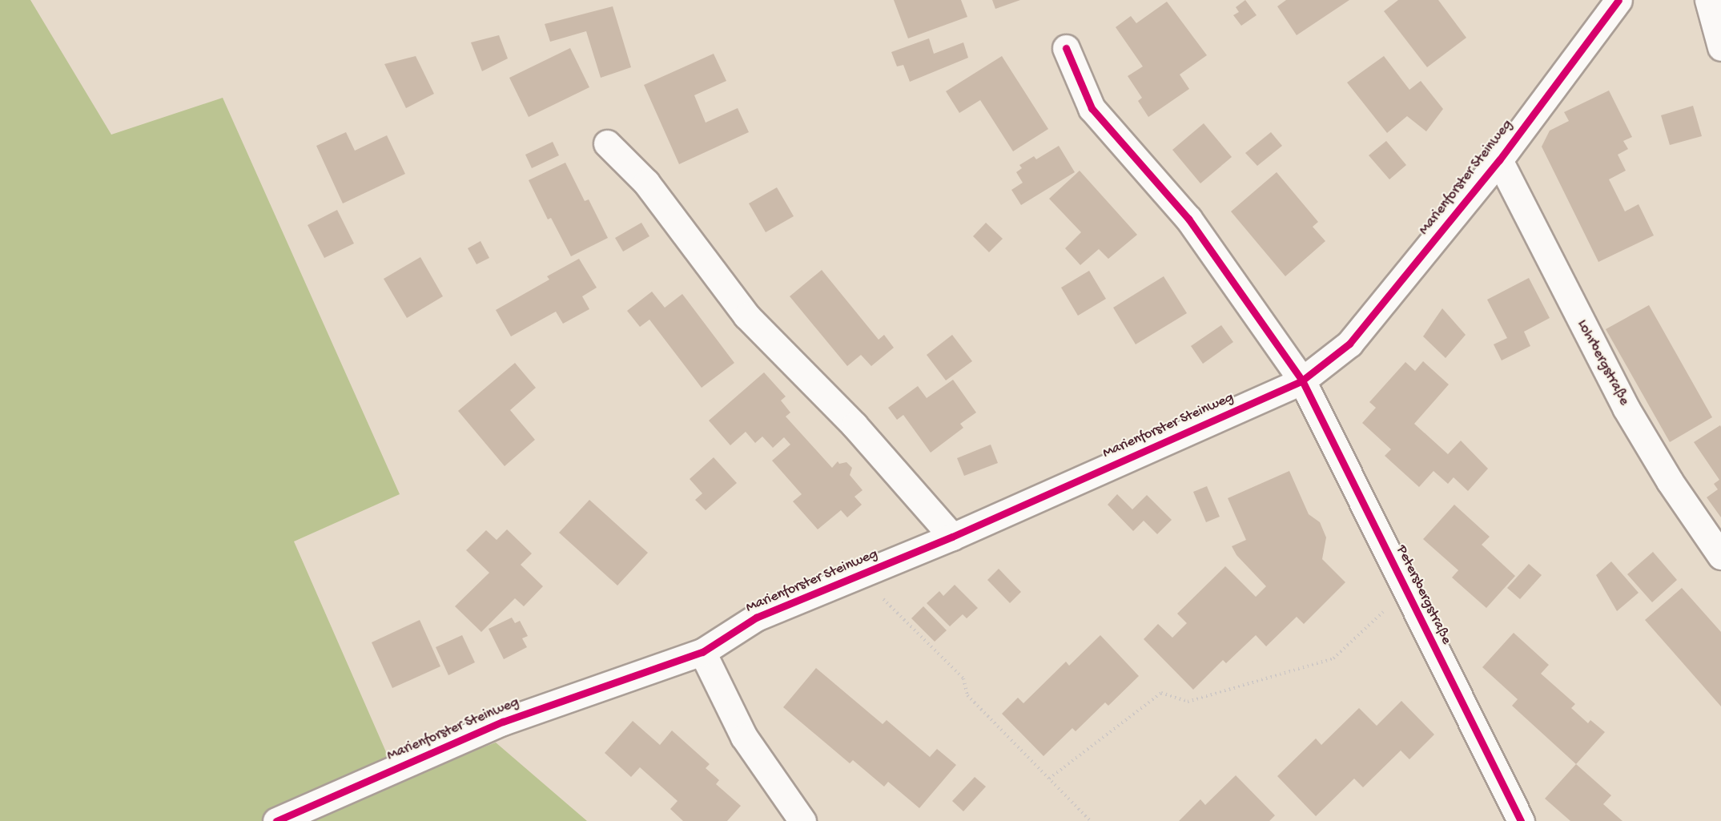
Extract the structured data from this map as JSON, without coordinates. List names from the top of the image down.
{
  "streets": {
    "street": ["Marienforster Steinweg", "Lohrbergstraße", "Petersbergstraße"]
  },
  "crossings": [
    ["Marienforster Steinweg", "Lohrbergstraße"],
    ["Marienforster Steinweg", "Petersbergstraße"]
  ]
}
